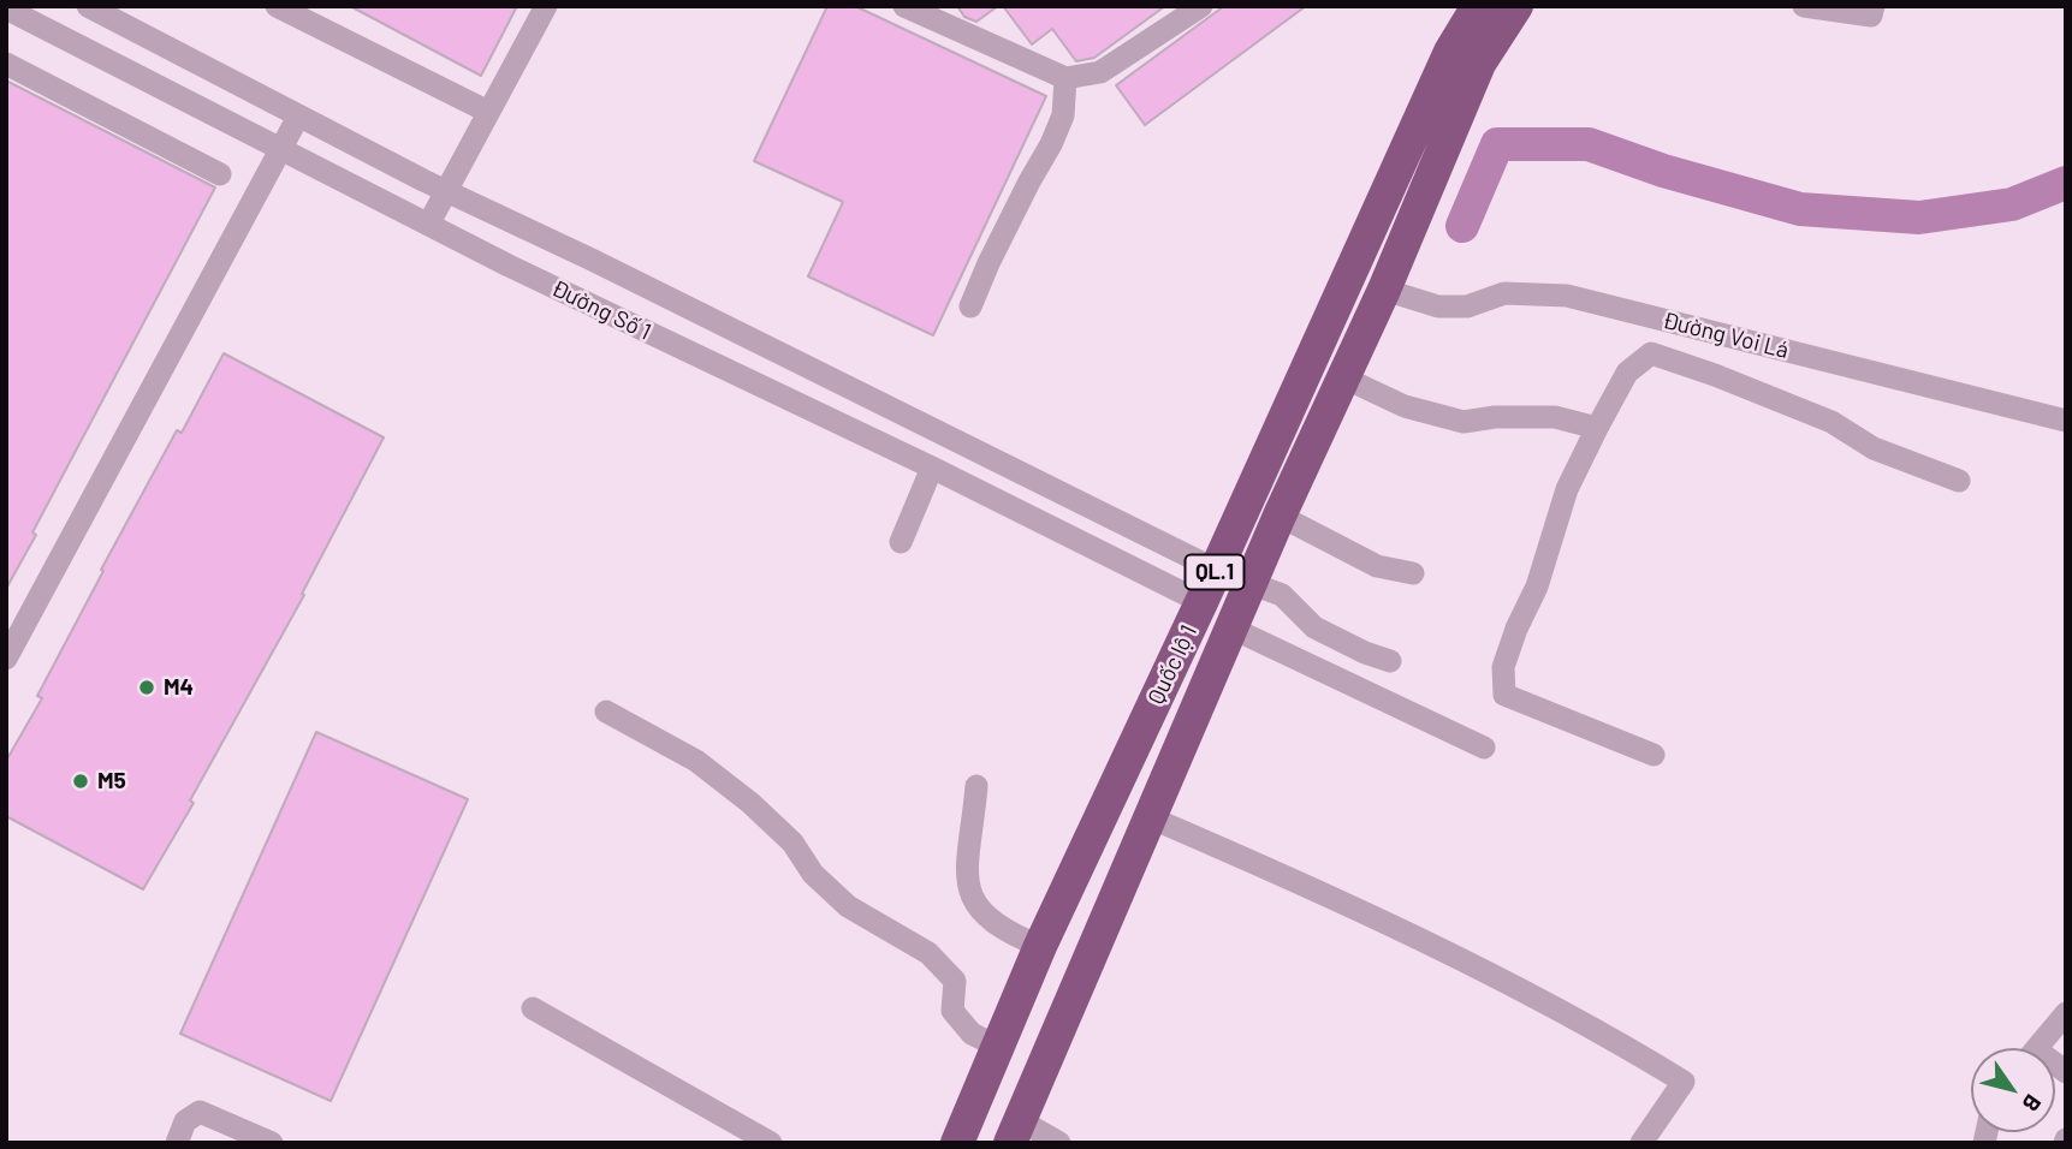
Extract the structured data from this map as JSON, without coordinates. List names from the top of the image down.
{
  "streets": {
    "highway": ["QL.1", "Quốc lộ 1"],
    "street": ["Đường Số 1", "Đường Voi Lá"]
  },
  "crossings": [
    ["Đường Số 1", "Quốc lộ 1"],
    ["Đường Voi Lá", "Quốc lộ 1"]
  ],
  "places": ["M4", "M5"],
  "north": "bottom right"
}
